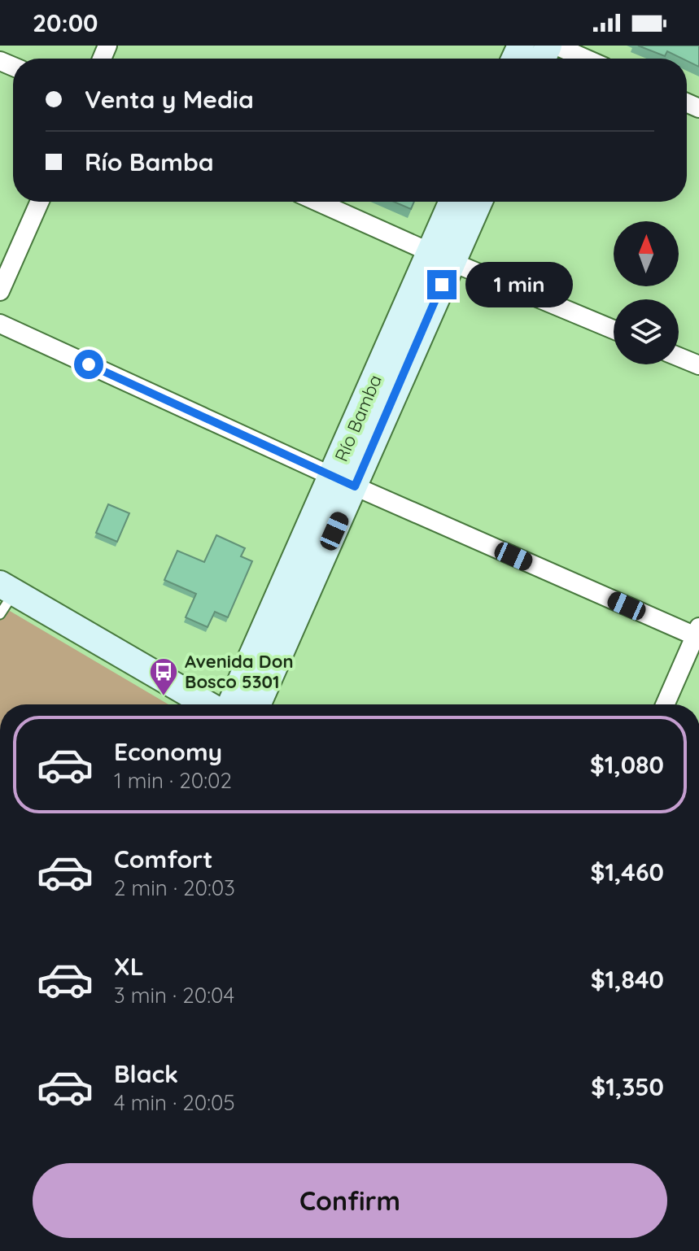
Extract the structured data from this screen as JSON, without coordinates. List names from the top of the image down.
{
  "streets": {
    "main road": ["Río Bamba"]
  },
  "places": {
    "bus stop": ["Avenida Don Bosco 5301"]
  },
  "north": "top",
  "page": {
    "status": "20:00",
    "banner": ["Venta y Media", "Río Bamba"],
    "bubble": "1 min",
    "list": [
      {
        "name": "Economy",
        "note": "1 min · 20:02",
        "value": "$1,080"
      },
      {
        "name": "Comfort",
        "note": "2 min · 20:03",
        "value": "$1,460"
      },
      {
        "name": "XL",
        "note": "3 min · 20:04",
        "value": "$1,840"
      },
      {
        "name": "Black",
        "note": "4 min · 20:05",
        "value": "$1,350"
      }
    ],
    "buttons": "Confirm"
  }
}
